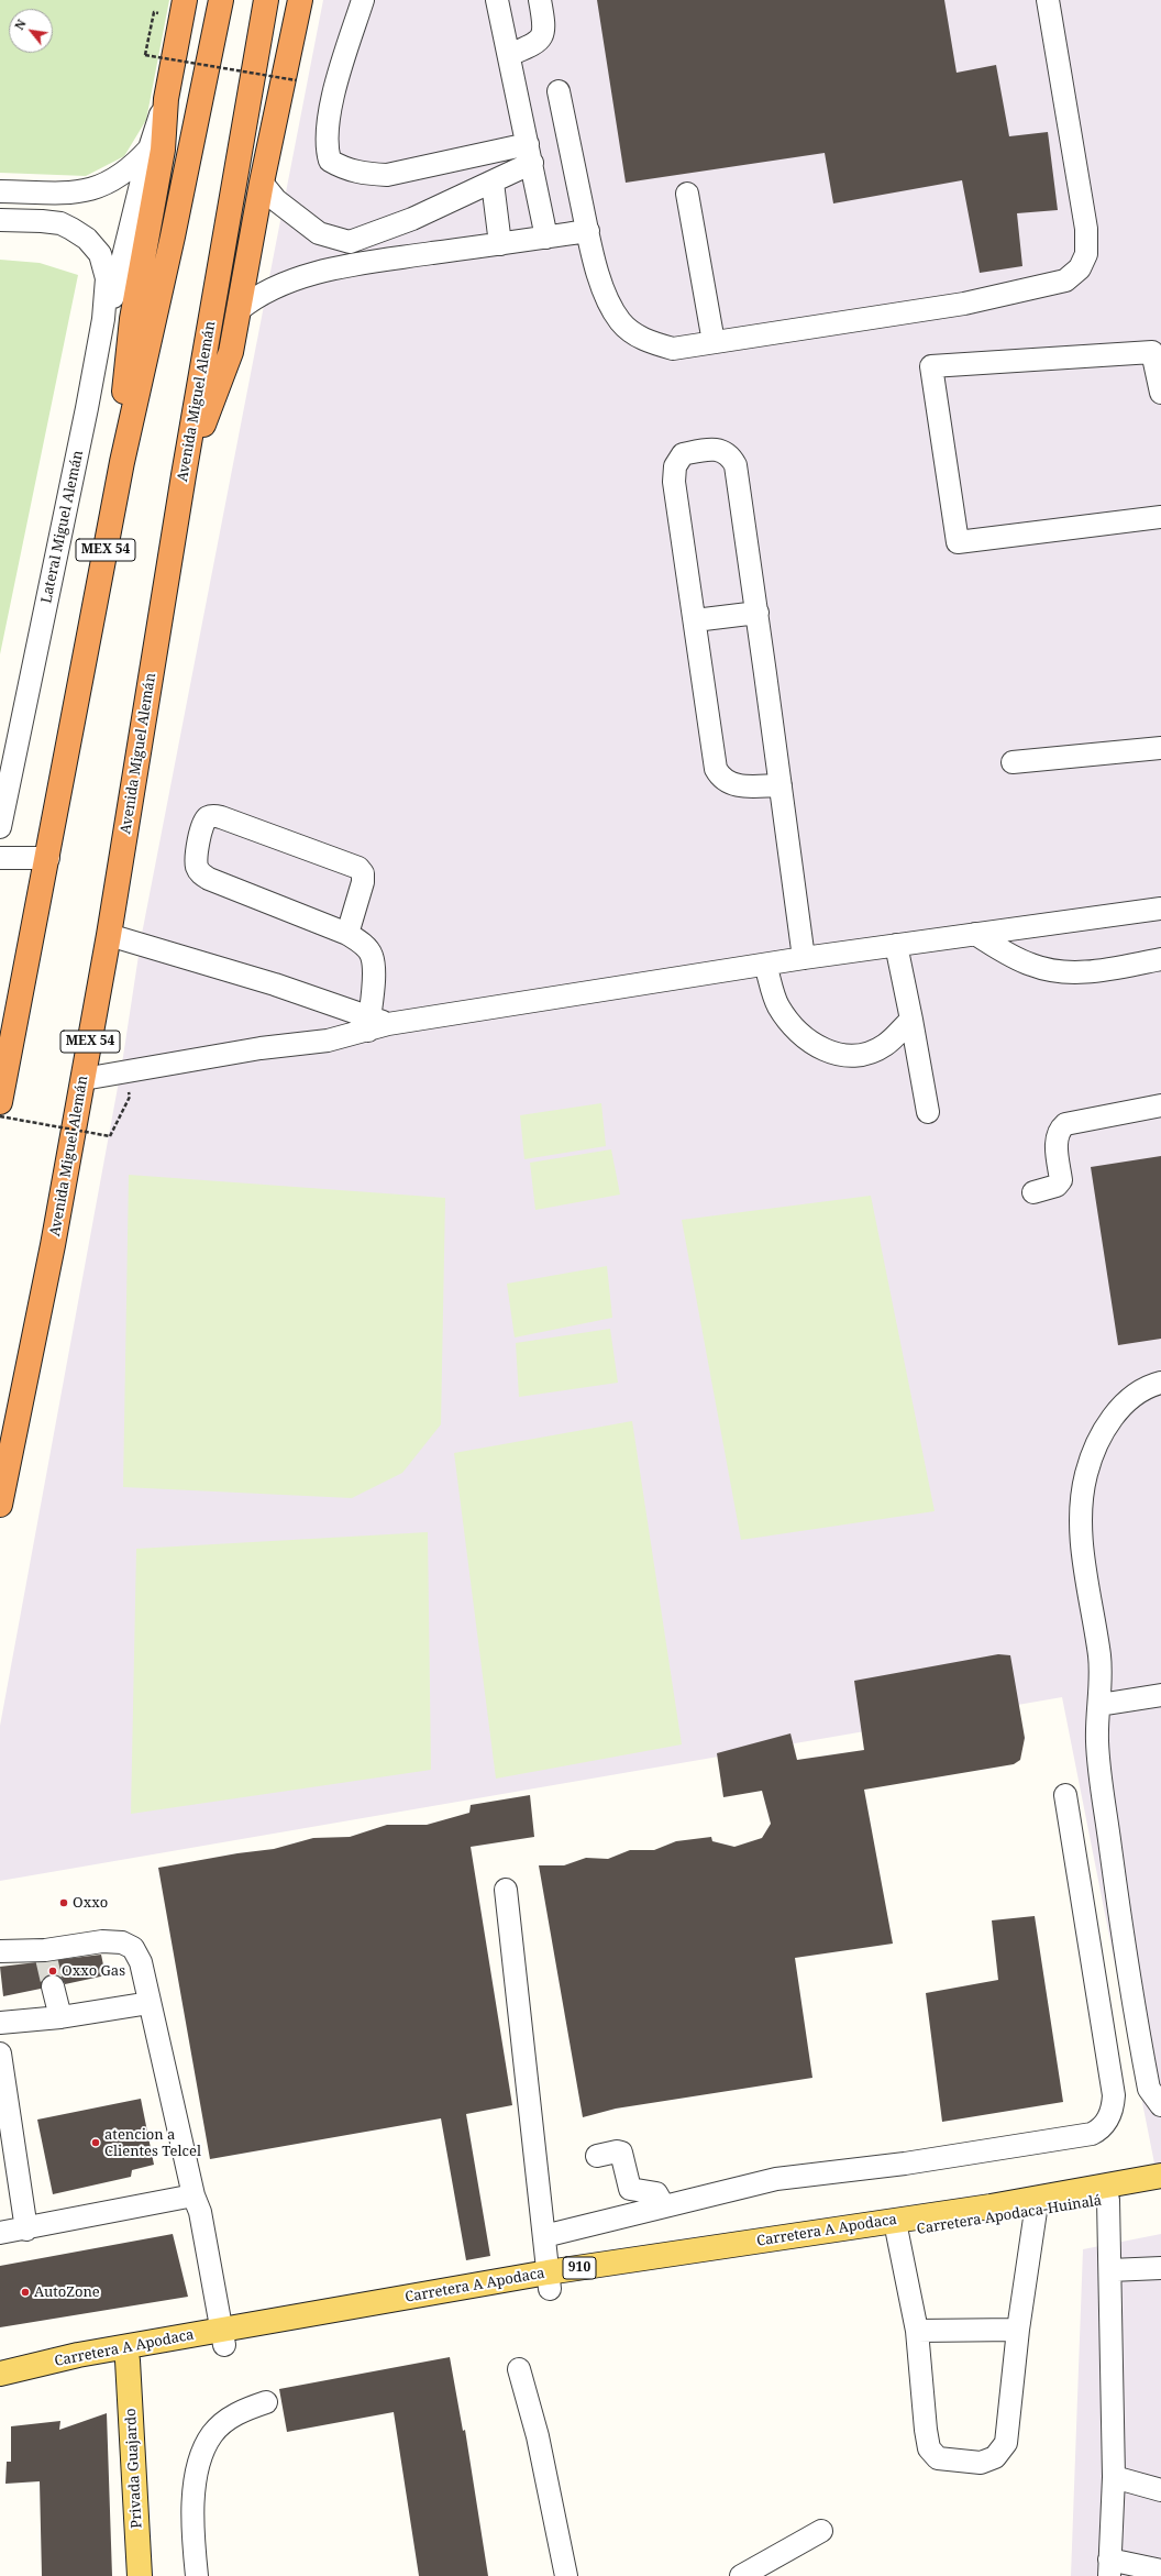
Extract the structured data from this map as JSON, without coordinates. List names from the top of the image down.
{
  "streets": {
    "highway": ["Avenida Miguel Alemán", "MEX 54"],
    "main road": [
      "Carretera Apodaca-Huinalá",
      "Carretera A Apodaca",
      "910",
      "Privada Guajardo"
    ],
    "street": ["Lateral Miguel Alemán"]
  },
  "crossings": [
    ["Carretera Apodaca-Huinalá", "Carretera A Apodaca"],
    ["Carretera Apodaca-Huinalá", "Privada Guajardo"]
  ],
  "places": [
    "Oxxo",
    "Oxxo Gas",
    "atencion a Clientes Telcel",
    "AutoZone"
  ],
  "north": "top left"
}
